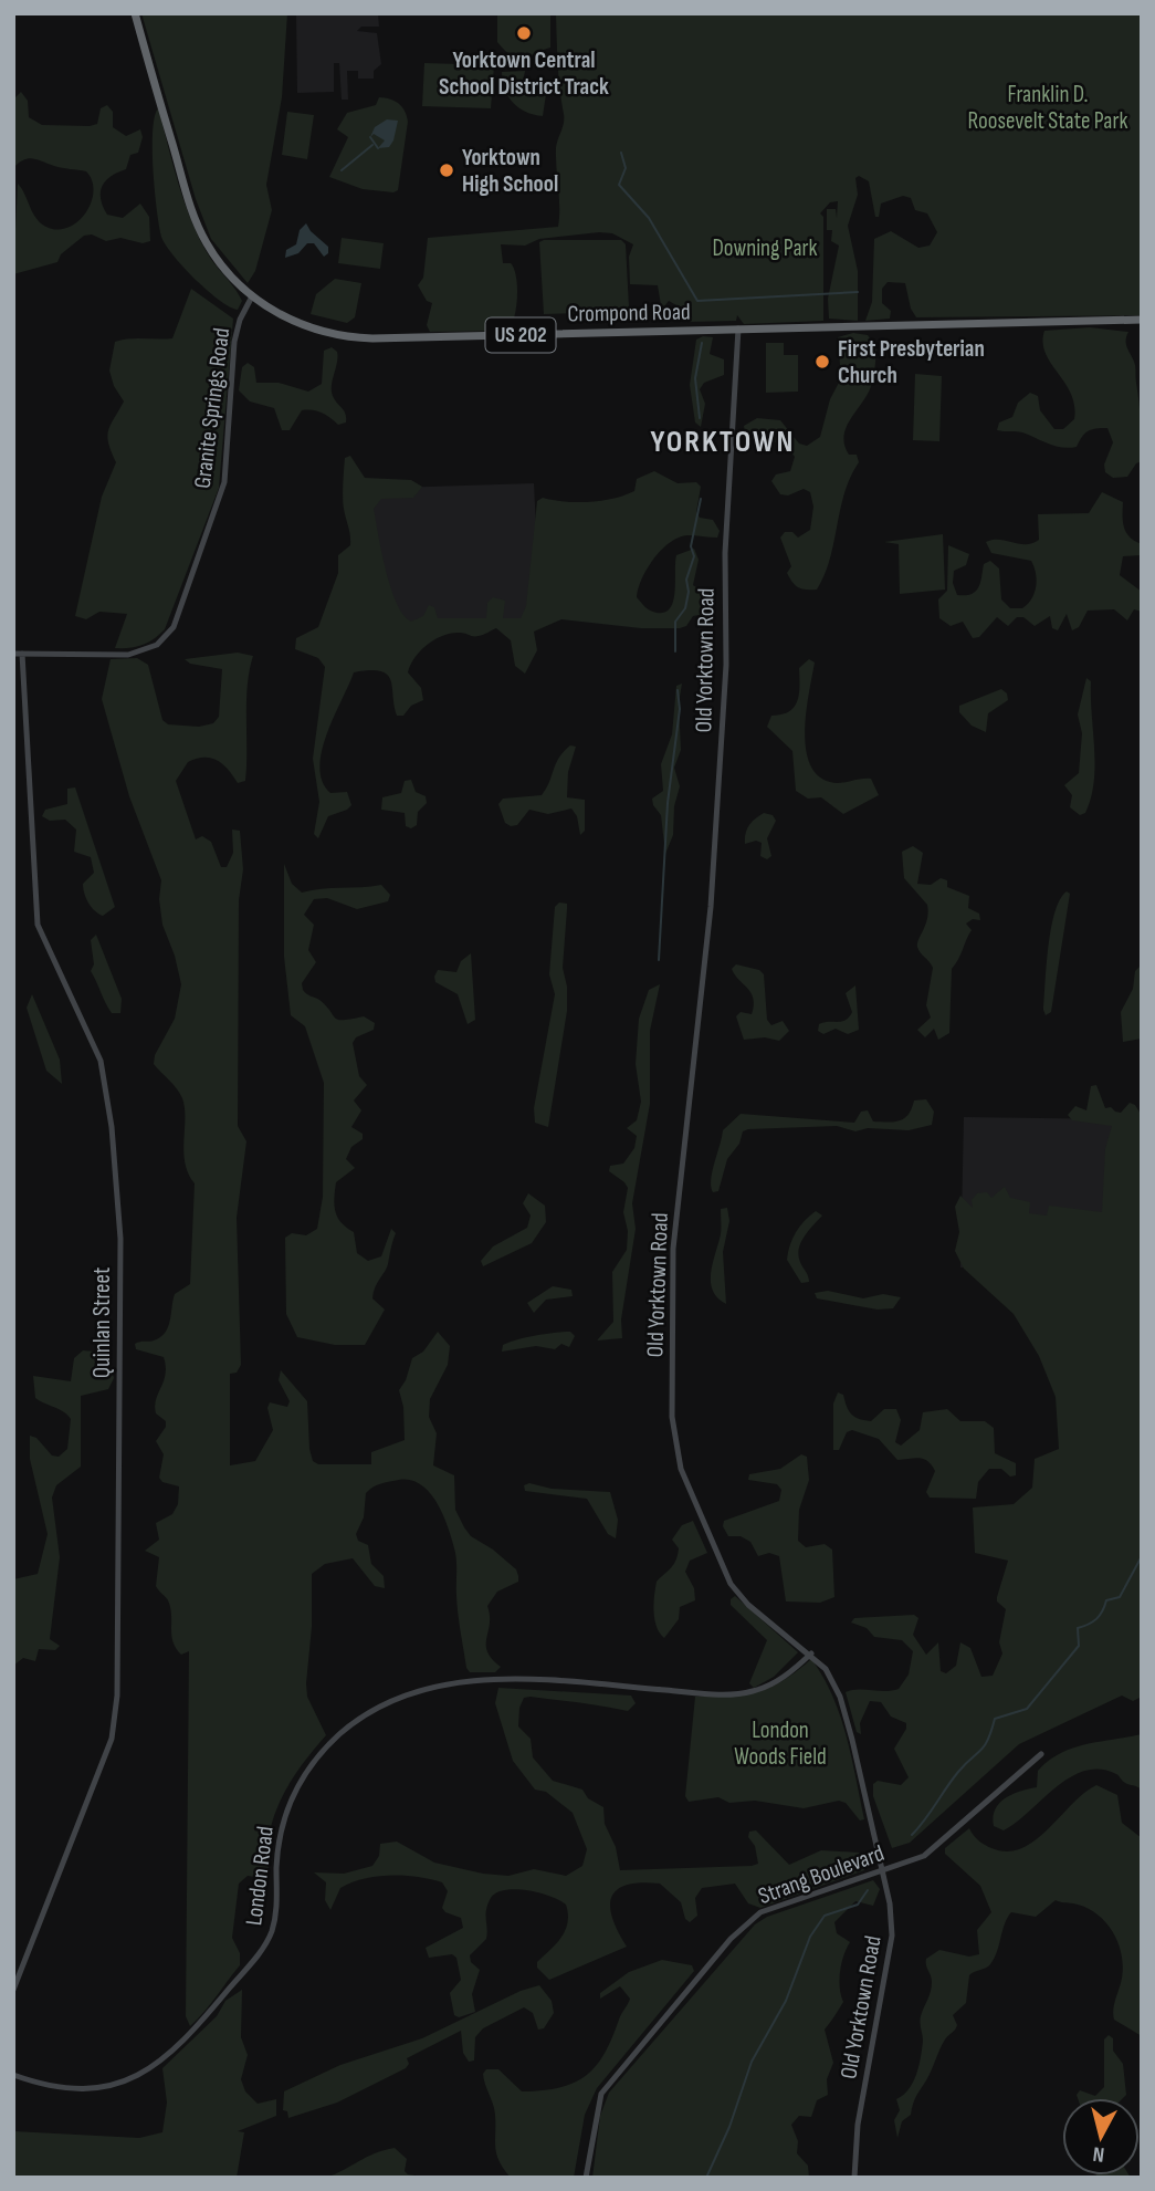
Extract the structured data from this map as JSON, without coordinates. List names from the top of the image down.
{
  "streets": {
    "highway": ["Crompond Road", "US 202"],
    "street": [
      "Granite Springs Road",
      "Old Yorktown Road",
      "Quinlan Street",
      "Strang Boulevard",
      "London Road"
    ]
  },
  "crossings": [
    ["Crompond Road", "Granite Springs Road"],
    ["Crompond Road", "Old Yorktown Road"],
    ["Granite Springs Road", "Quinlan Street"],
    ["Old Yorktown Road", "Strang Boulevard"],
    ["Old Yorktown Road", "London Road"]
  ],
  "districts": ["YORKTOWN"],
  "parks": ["Franklin D. Roosevelt State Park", "Downing Park", "London Woods Field"],
  "places": ["Yorktown Central School District Track", "Yorktown High School", "First Presbyterian Church"],
  "north": "bottom"
}
